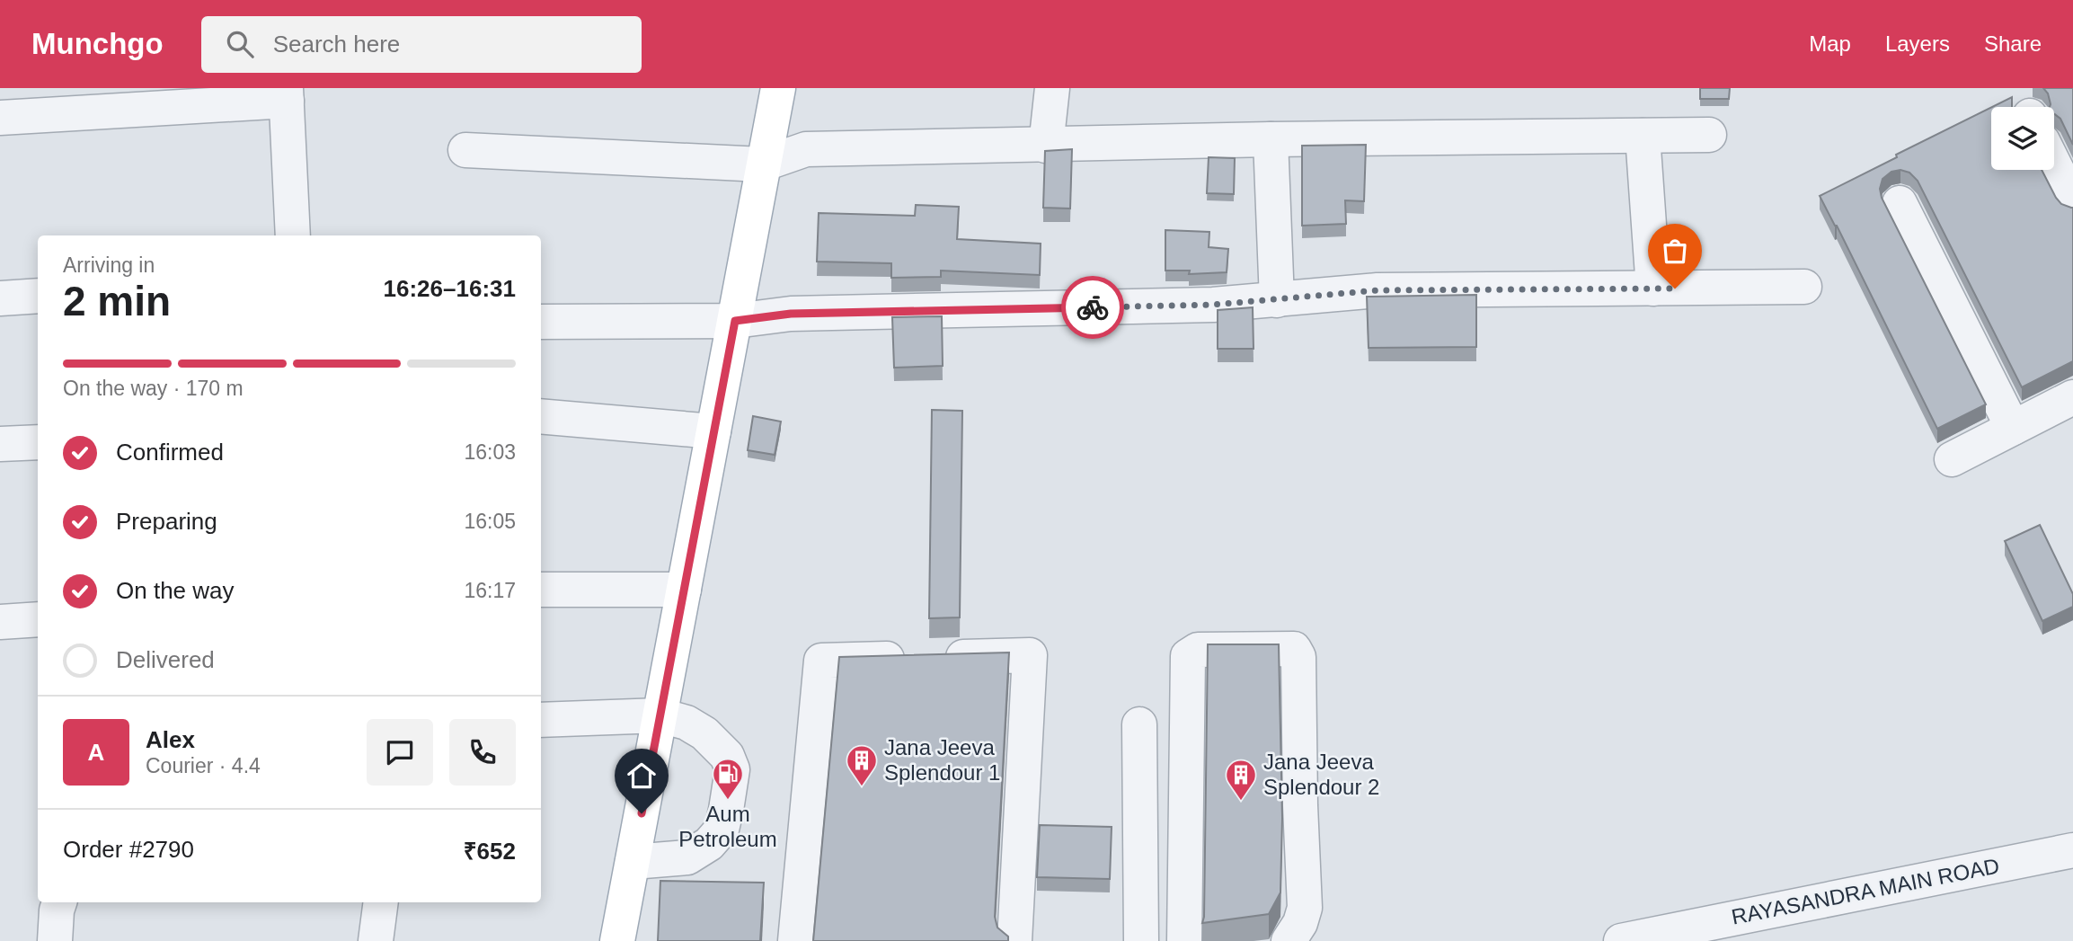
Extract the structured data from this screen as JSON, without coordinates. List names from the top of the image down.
{
  "streets": {
    "street": ["RAYASANDRA MAIN ROAD"]
  },
  "places": {
    "building": ["Jana Jeeva Splendour 1", "Jana Jeeva Splendour 2"],
    "fuel station": ["Aum Petroleum"]
  },
  "page": {
    "header": "Munchgo",
    "search": "Search here",
    "nav": ["Map", "Layers", "Share"],
    "heading": ["2 min", "Arriving in", "16:26–16:31"],
    "panel": [
      "Alex",
      "Courier · 4.4",
      "Order #2790",
      "₹652"
    ],
    "bar": "On the way · 170 m",
    "list": [
      ["Confirmed", "16:03"],
      ["Preparing", "16:05"],
      ["On the way", "16:17"],
      "Delivered"
    ],
    "round": "A"
  }
}
